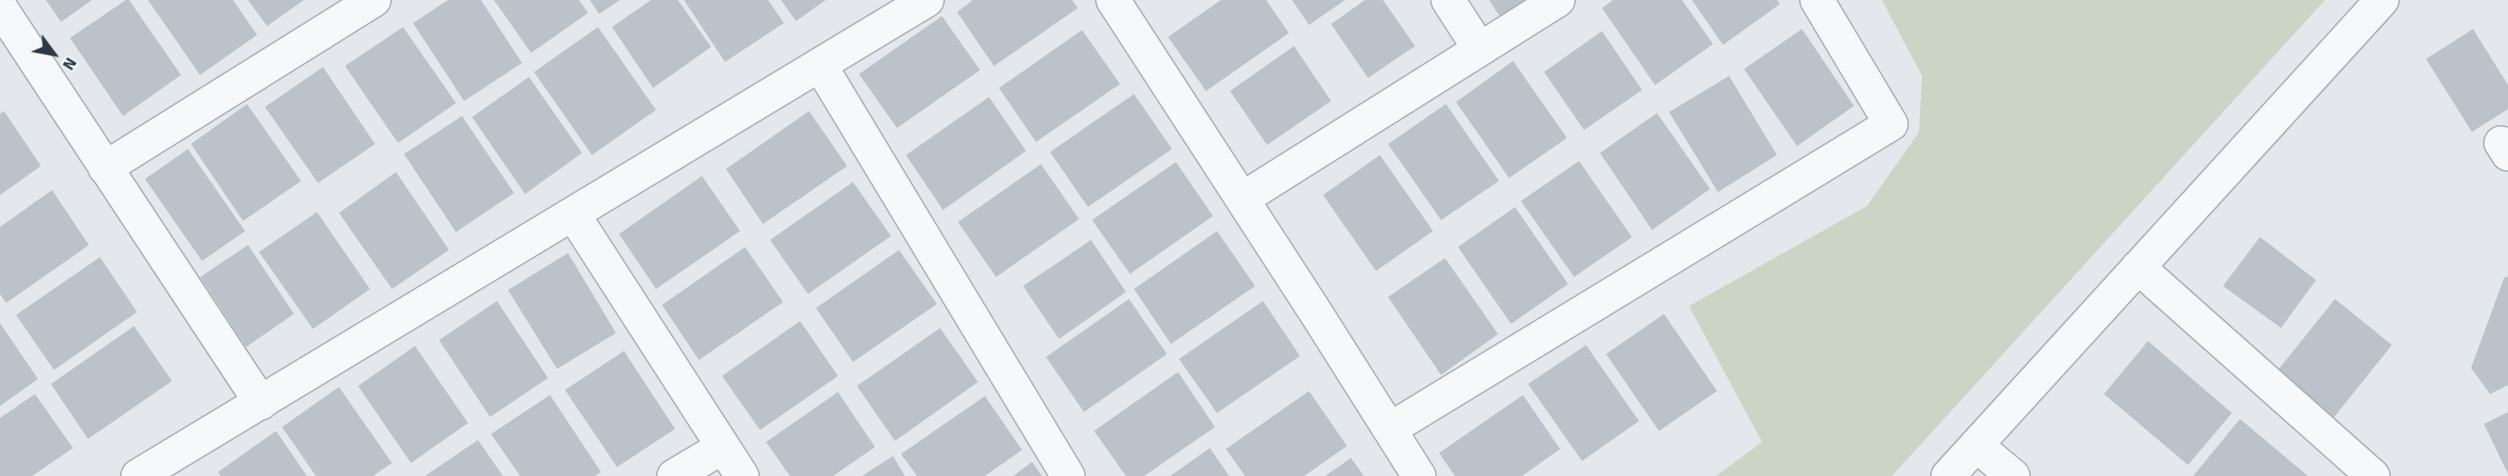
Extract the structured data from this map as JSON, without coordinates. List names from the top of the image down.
{
  "north": "bottom right"
}
